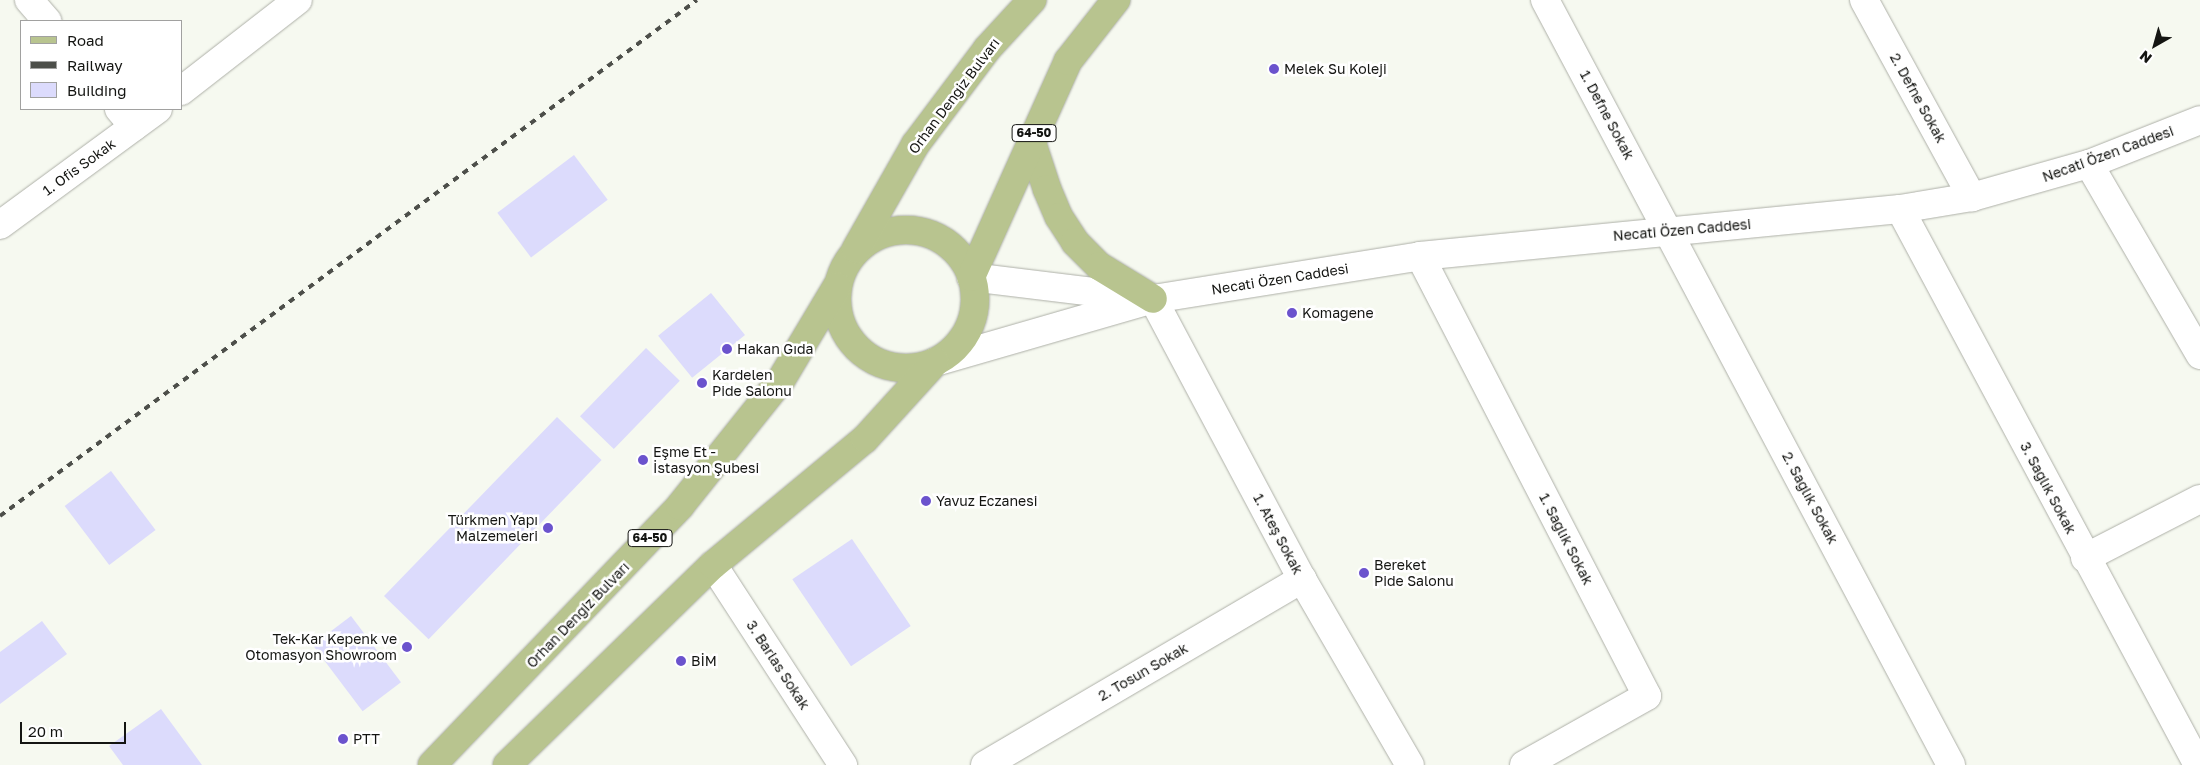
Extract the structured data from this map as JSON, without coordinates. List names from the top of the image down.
{
  "streets": {
    "main road": ["Orhan Dengiz Bulvarı", "64-50"],
    "street": [
      "2. Defne Sokak",
      "1. Defne Sokak",
      "Necati Özen Caddesi",
      "1. Ofis Sokak",
      "3. Sağlık Sokak",
      "2. Sağlık Sokak",
      "1. Ateş Sokak",
      "1. Sağlık Sokak",
      "3. Barlas Sokak",
      "2. Tosun Sokak"
    ]
  },
  "crossings": [
    ["Orhan Dengiz Bulvarı", "64-50"],
    ["Orhan Dengiz Bulvarı", "3. Barlas Sokak"],
    ["2. Defne Sokak", "Necati Özen Caddesi"],
    ["1. Defne Sokak", "Necati Özen Caddesi"],
    ["1. Defne Sokak", "2. Sağlık Sokak"],
    ["Necati Özen Caddesi", "3. Sağlık Sokak"],
    ["Necati Özen Caddesi", "2. Sağlık Sokak"],
    ["Necati Özen Caddesi", "1. Ateş Sokak"],
    ["Necati Özen Caddesi", "1. Sağlık Sokak"],
    ["1. Ateş Sokak", "2. Tosun Sokak"]
  ],
  "places": [
    "Melek Su Koleji",
    "Komagene",
    "Hakan Gıda",
    "Kardelen Pide Salonu",
    "Eşme Et - İstasyon Şubesi",
    "Yavuz Eczanesi",
    "Türkmen Yapı Malzemeleri",
    "Bereket Pide Salonu",
    "Tek-Kar Kepenk ve Otomasyon Showroom",
    "BİM",
    "PTT"
  ],
  "legend": ["Road", "Railway", "Building"],
  "scale_bar": "20 m",
  "north": "bottom left"
}
